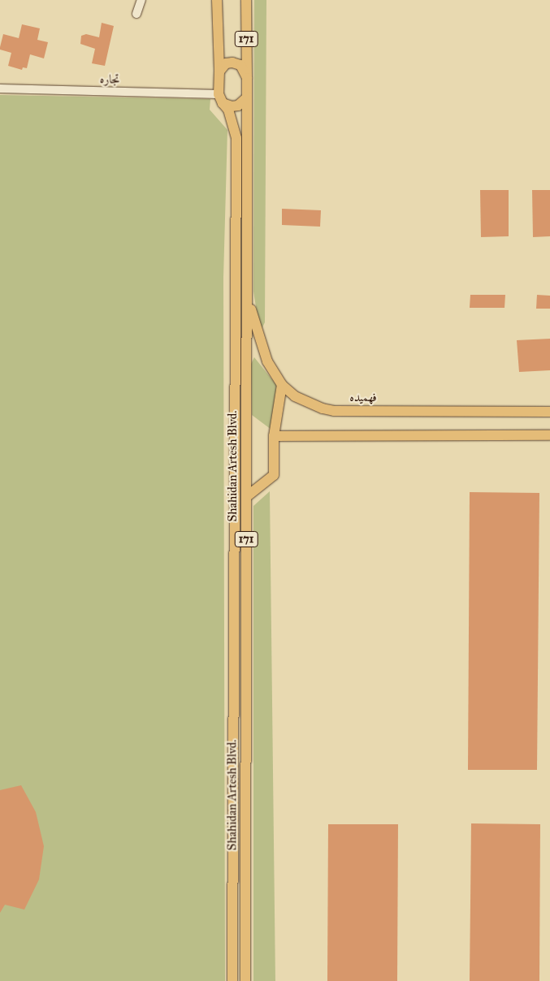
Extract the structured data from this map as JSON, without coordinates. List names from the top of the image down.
{
  "streets": {
    "main road": ["171", "فهمیده", "Shahidan Artesh Blvd."],
    "street": ["تجاره"]
  },
  "crossings": [
    ["171", "تجاره"],
    ["171", "Shahidan Artesh Blvd."],
    ["تجاره", "Shahidan Artesh Blvd."],
    ["فهمیده", "Shahidan Artesh Blvd."]
  ]
}
